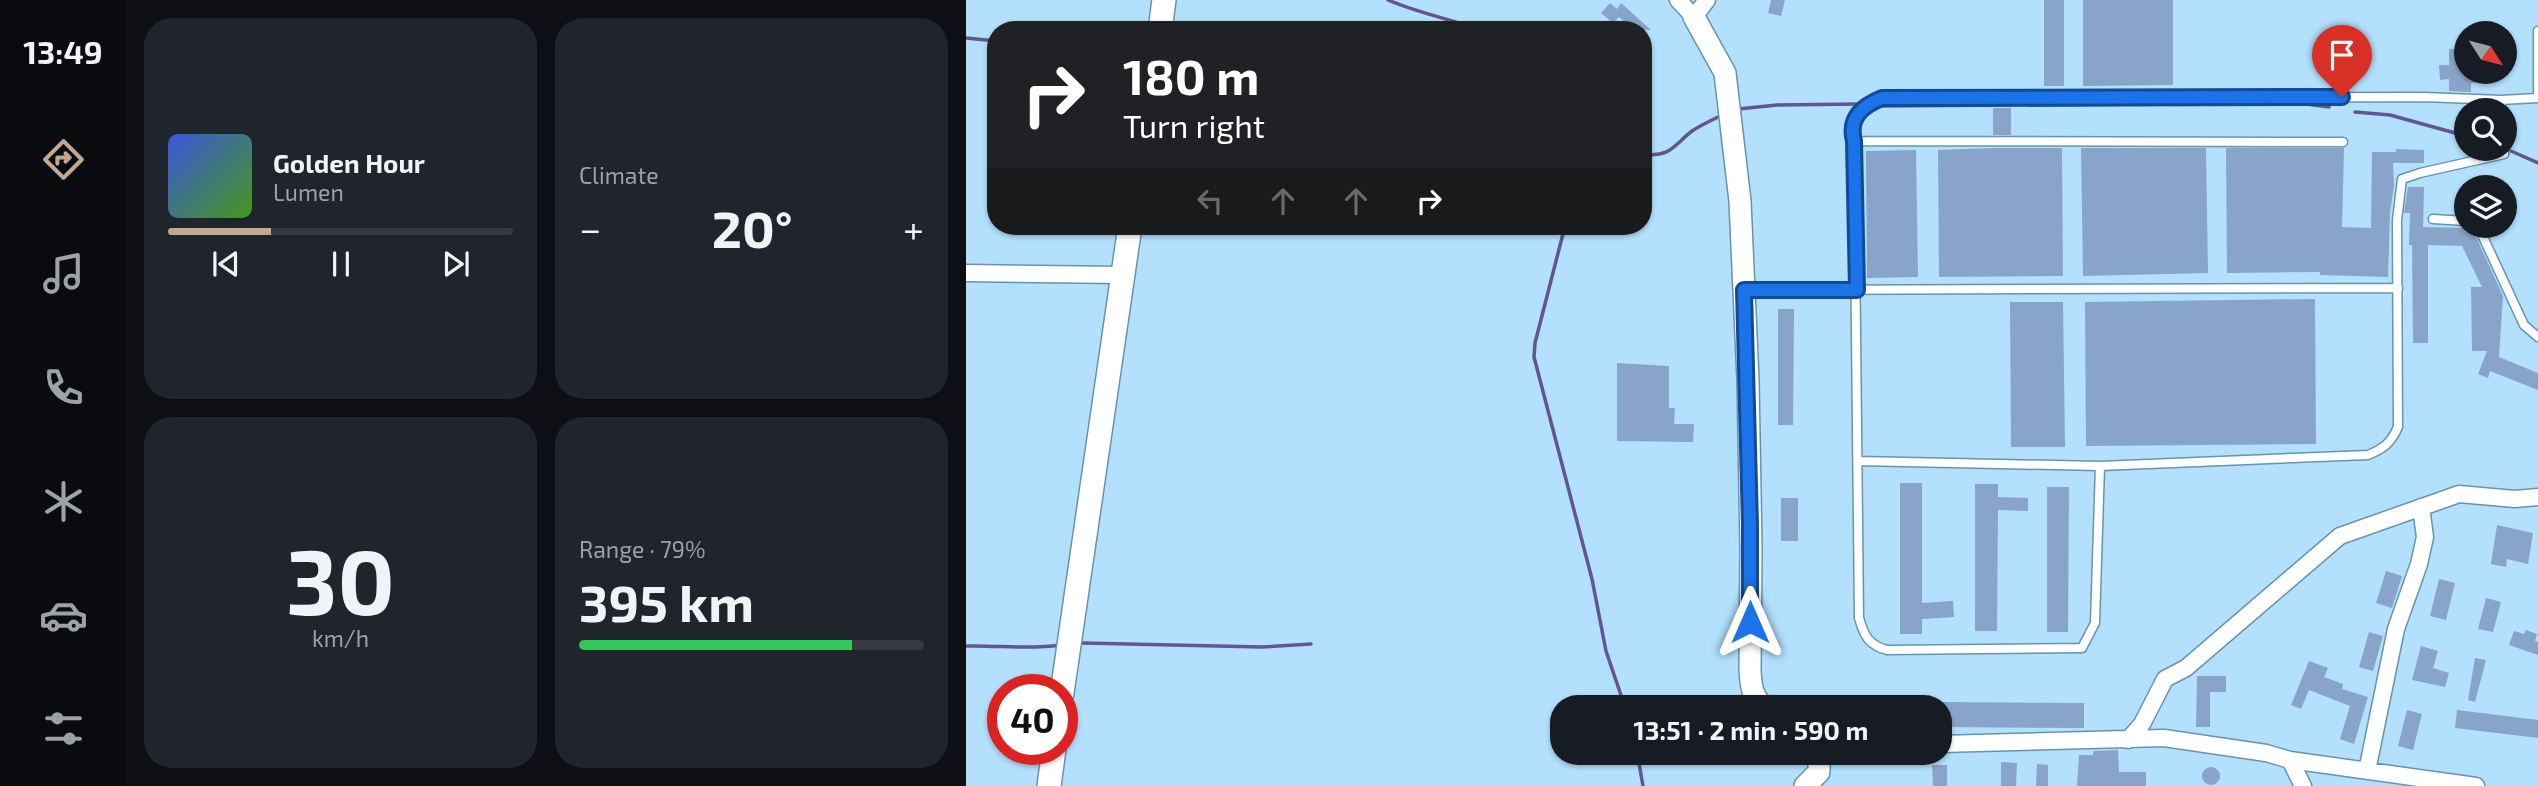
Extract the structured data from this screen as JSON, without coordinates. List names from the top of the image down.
{
  "north": "bottom right",
  "page": {
    "tabs": "13:49",
    "tile": [
      "Climate",
      ["30", "km/h"],
      ["Range · 79%", "395 km"]
    ],
    "turn": ["180 m", "Turn right"],
    "song": ["Golden Hour", "Lumen"],
    "heat": ["−", "20°", "+"],
    "limit": "40",
    "trip": "13:51 · 2 min · 590 m"
  }
}
